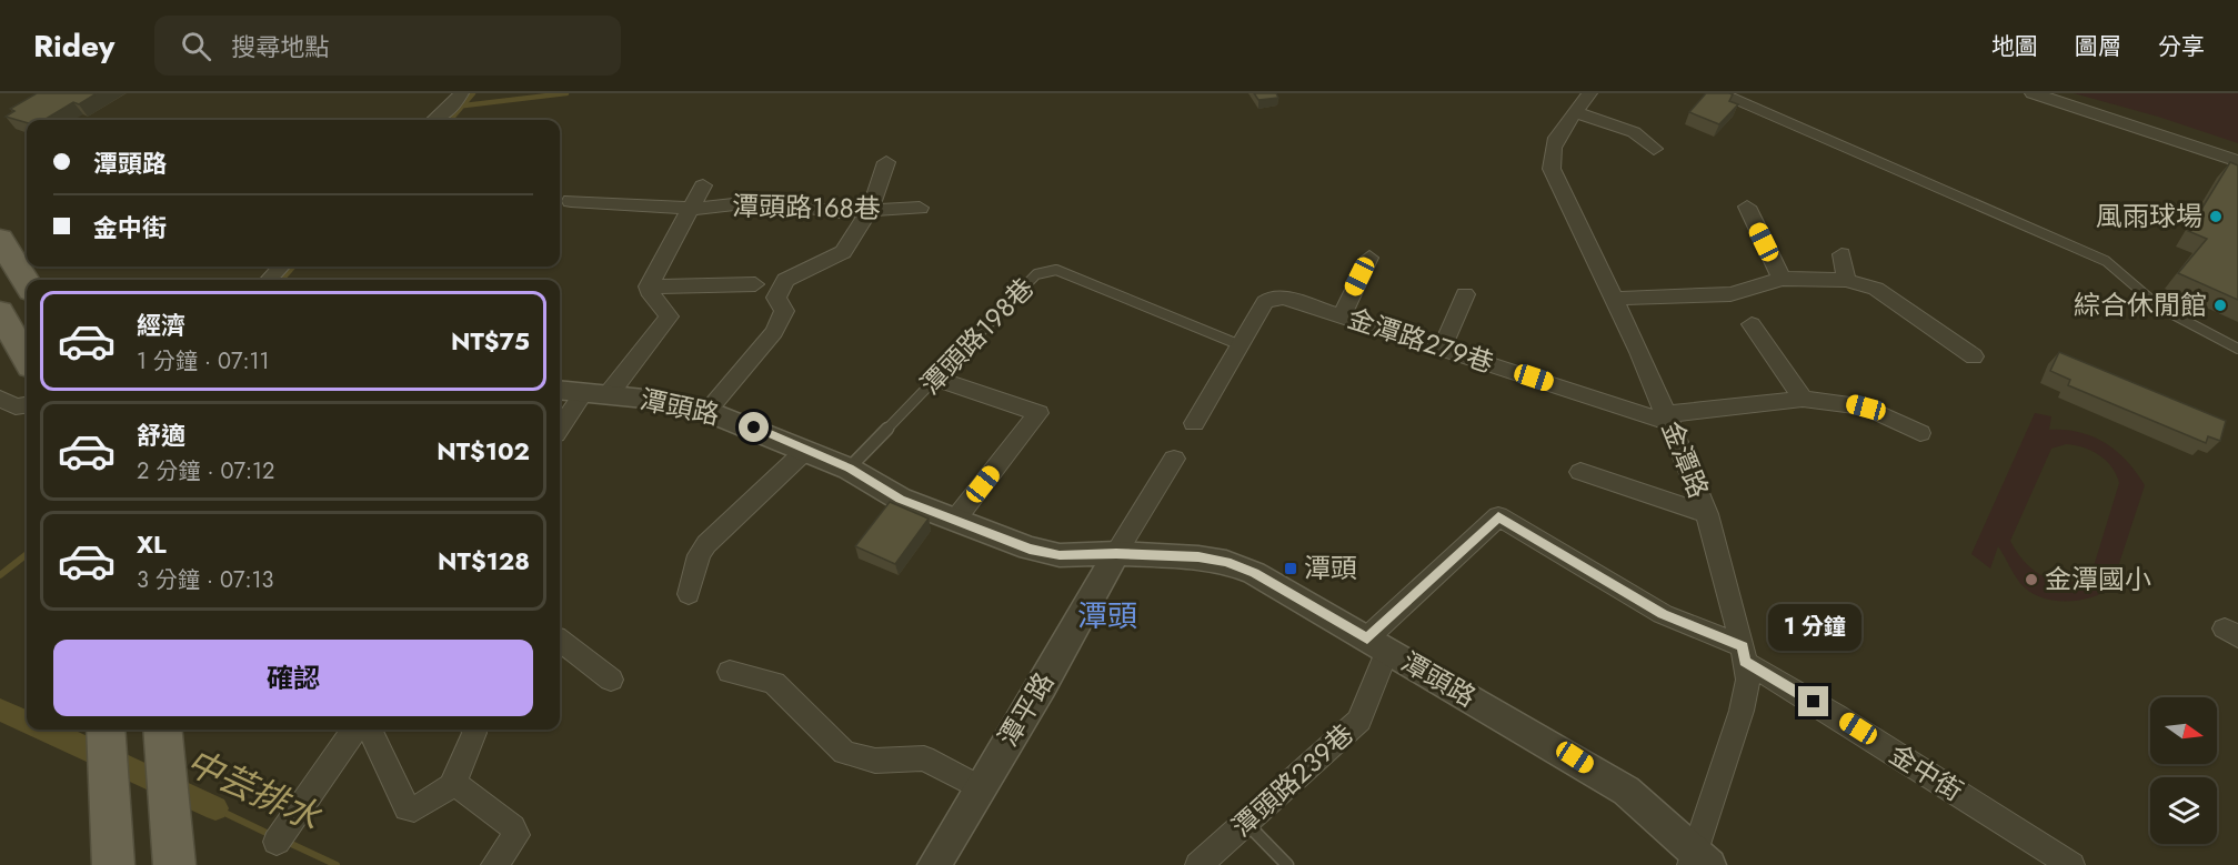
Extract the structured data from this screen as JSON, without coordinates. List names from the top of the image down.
{
  "streets": {
    "street": [
      "潭頭路168巷",
      "金潭路279巷",
      "潭頭路",
      "金潭路",
      "潭平路",
      "金中街",
      "潭頭路239巷"
    ],
    "lane": ["潭頭路198巷"]
  },
  "crossings": [
    ["潭頭路198巷", "金潭路279巷"],
    ["潭頭路198巷", "潭頭路"],
    ["金潭路279巷", "金潭路"],
    ["潭頭路", "金潭路"],
    ["潭頭路", "潭平路"],
    ["潭頭路", "金中街"],
    ["潭頭路", "潭頭路239巷"],
    ["金潭路", "金中街"],
    ["金中街", "潭頭路239巷"]
  ],
  "districts": ["潭頭"],
  "water": ["中芸排水"],
  "places": {
    "other": ["風雨球場", "綜合休閒館", "金潭國小"],
    "transit": ["潭頭"]
  },
  "north": "right",
  "page": {
    "header": "Ridey",
    "search": "搜尋地點",
    "nav": ["地圖", "圖層", "分享"],
    "banner": ["潭頭路", "金中街"],
    "list": [
      {
        "name": "經濟",
        "note": "1 分鐘 · 07:11",
        "value": "NT$75"
      },
      {
        "name": "舒適",
        "note": "2 分鐘 · 07:12",
        "value": "NT$102"
      },
      {
        "name": "XL",
        "note": "3 分鐘 · 07:13",
        "value": "NT$128"
      }
    ],
    "bubble": "1 分鐘",
    "buttons": "確認"
  }
}
